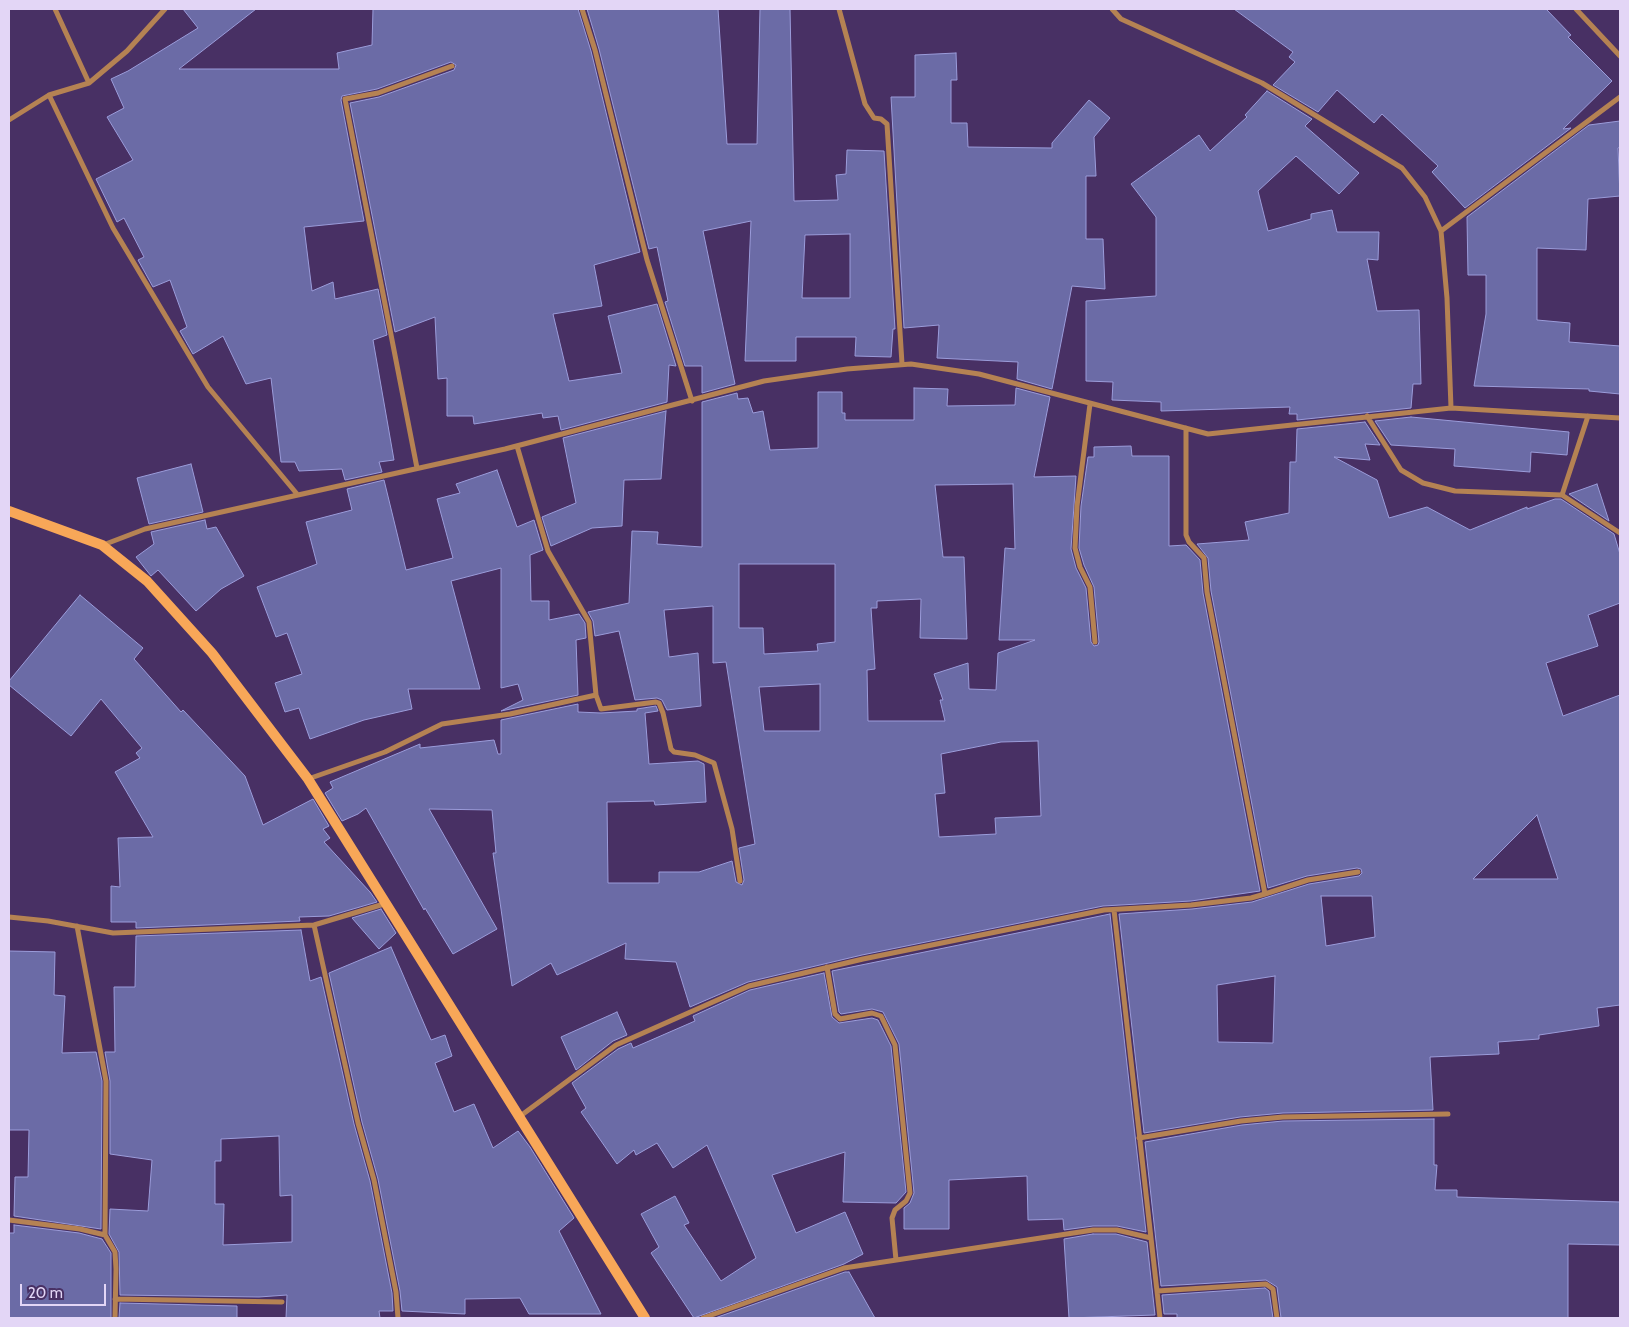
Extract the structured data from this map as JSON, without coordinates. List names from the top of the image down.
{
  "scale_bar": "20 m"
}
